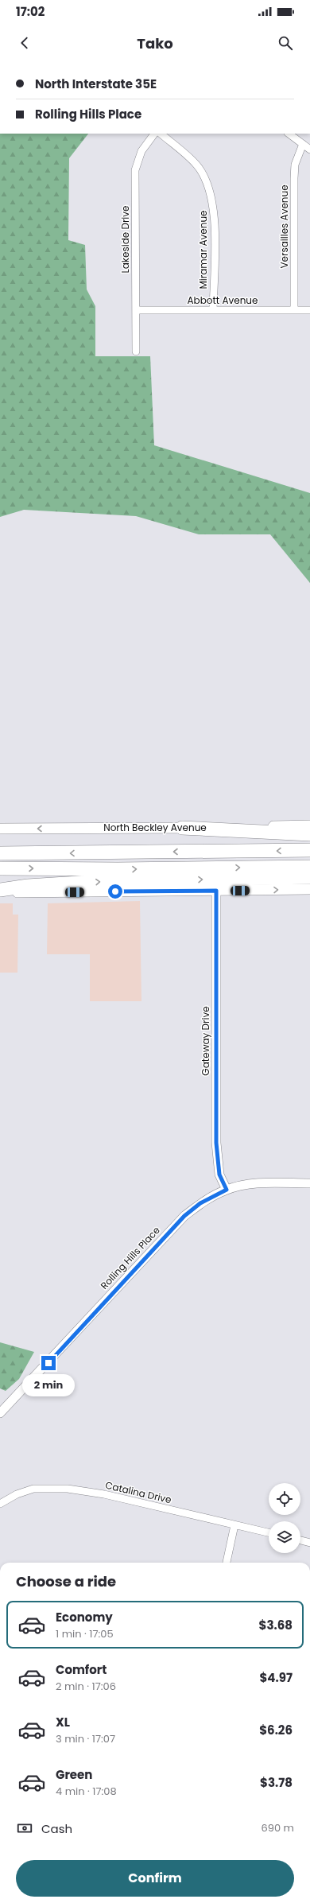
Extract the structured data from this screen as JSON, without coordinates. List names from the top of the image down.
{
  "streets": {
    "main road": ["North Beckley Avenue"],
    "street": [
      "Versailles Avenue",
      "Lakeside Drive",
      "Miramar Avenue",
      "Abbott Avenue",
      "Gateway Drive",
      "Rolling Hills Place",
      "Catalina Drive"
    ]
  },
  "crossings": [
    ["Versailles Avenue", "Abbott Avenue"],
    ["Lakeside Drive", "Abbott Avenue"],
    ["Miramar Avenue", "Abbott Avenue"],
    ["Gateway Drive", "Rolling Hills Place"]
  ],
  "page": {
    "status": "17:02",
    "header": "Tako",
    "banner": ["North Interstate 35E", "Rolling Hills Place"],
    "bubble": "2 min",
    "heading": "Choose a ride",
    "list": [
      {
        "name": "Economy",
        "note": "1 min · 17:05",
        "value": "$3.68"
      },
      {
        "name": "Comfort",
        "note": "2 min · 17:06",
        "value": "$4.97"
      },
      {
        "name": "XL",
        "note": "3 min · 17:07",
        "value": "$6.26"
      },
      {
        "name": "Green",
        "note": "4 min · 17:08",
        "value": "$3.78"
      }
    ],
    "pay": ["Cash", "690 m"],
    "buttons": "Confirm"
  }
}
